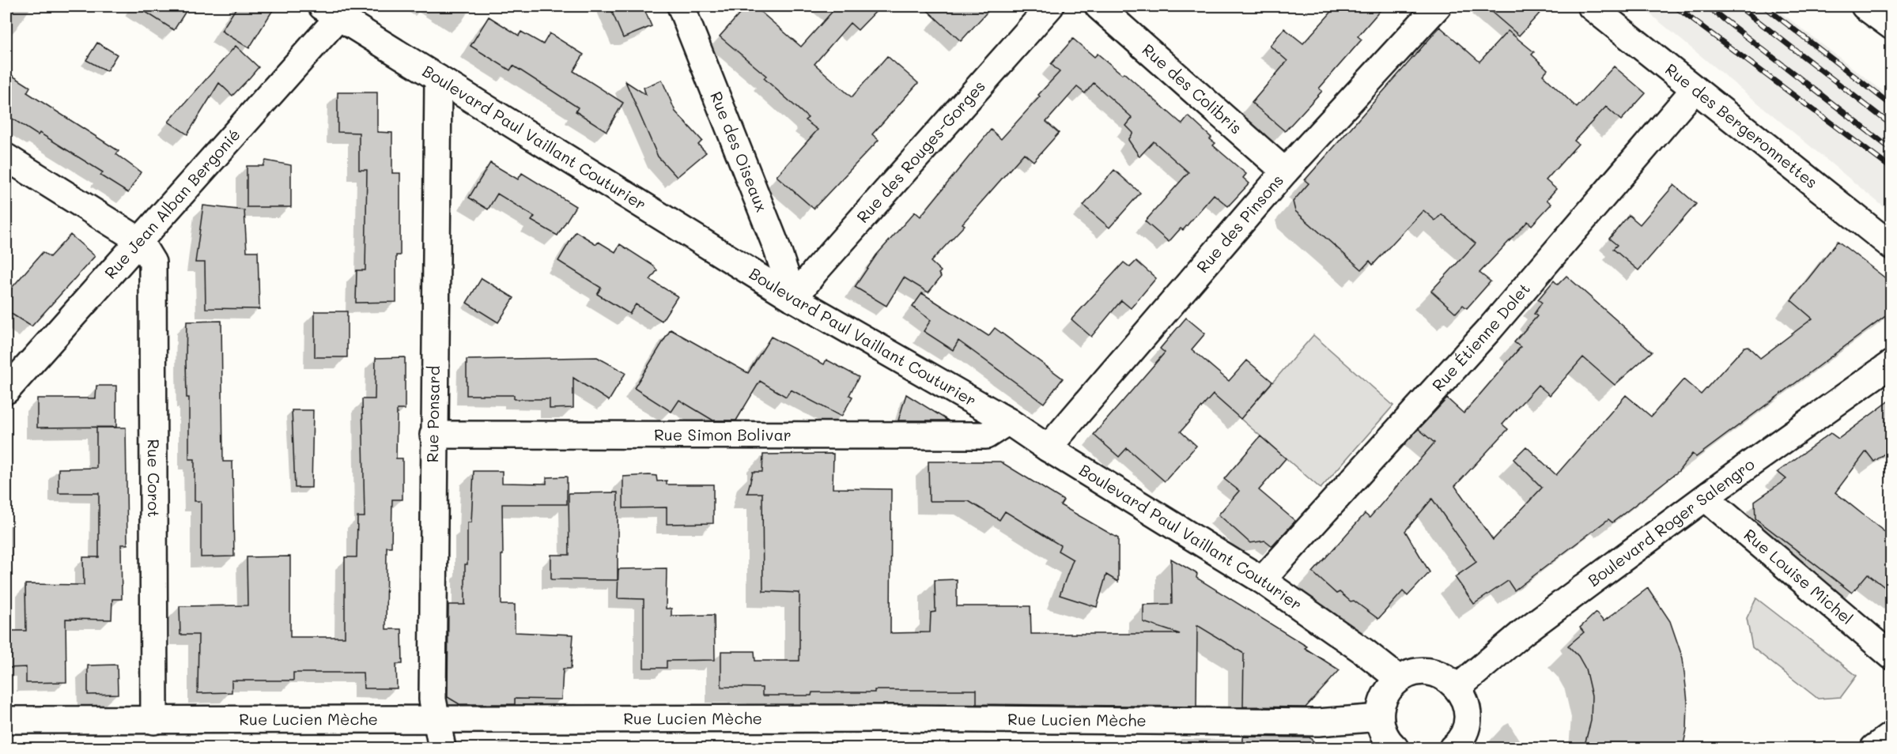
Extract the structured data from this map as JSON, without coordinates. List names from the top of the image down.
{
  "streets": {
    "street": [
      "Rue des Colibris",
      "Rue des Bergeronnettes",
      "Boulevard Paul Vaillant Couturier",
      "Rue des Oiseaux",
      "Rue des Rouges-Gorges",
      "Rue Jean Alban Bergonié",
      "Rue des Pinsons",
      "Rue Étienne Dolet",
      "Rue Ponsard",
      "Rue Simon Bolivar",
      "Rue Corot",
      "Boulevard Roger Salengro",
      "Rue Louise Michel",
      "Rue Lucien Mèche"
    ]
  },
  "crossings": [
    ["Rue des Colibris", "Rue des Pinsons"],
    ["Rue des Bergeronnettes", "Rue Étienne Dolet"],
    ["Boulevard Paul Vaillant Couturier", "Rue des Oiseaux"],
    ["Boulevard Paul Vaillant Couturier", "Rue des Rouges-Gorges"],
    ["Boulevard Paul Vaillant Couturier", "Rue Jean Alban Bergonié"],
    ["Boulevard Paul Vaillant Couturier", "Rue des Pinsons"],
    ["Boulevard Paul Vaillant Couturier", "Rue Étienne Dolet"],
    ["Boulevard Paul Vaillant Couturier", "Rue Ponsard"],
    ["Boulevard Paul Vaillant Couturier", "Rue Simon Bolivar"],
    ["Rue des Oiseaux", "Rue des Rouges-Gorges"],
    ["Rue Jean Alban Bergonié", "Rue Corot"],
    ["Rue Ponsard", "Rue Simon Bolivar"],
    ["Rue Ponsard", "Rue Lucien Mèche"],
    ["Rue Corot", "Rue Lucien Mèche"],
    ["Boulevard Roger Salengro", "Rue Louise Michel"]
  ]
}
